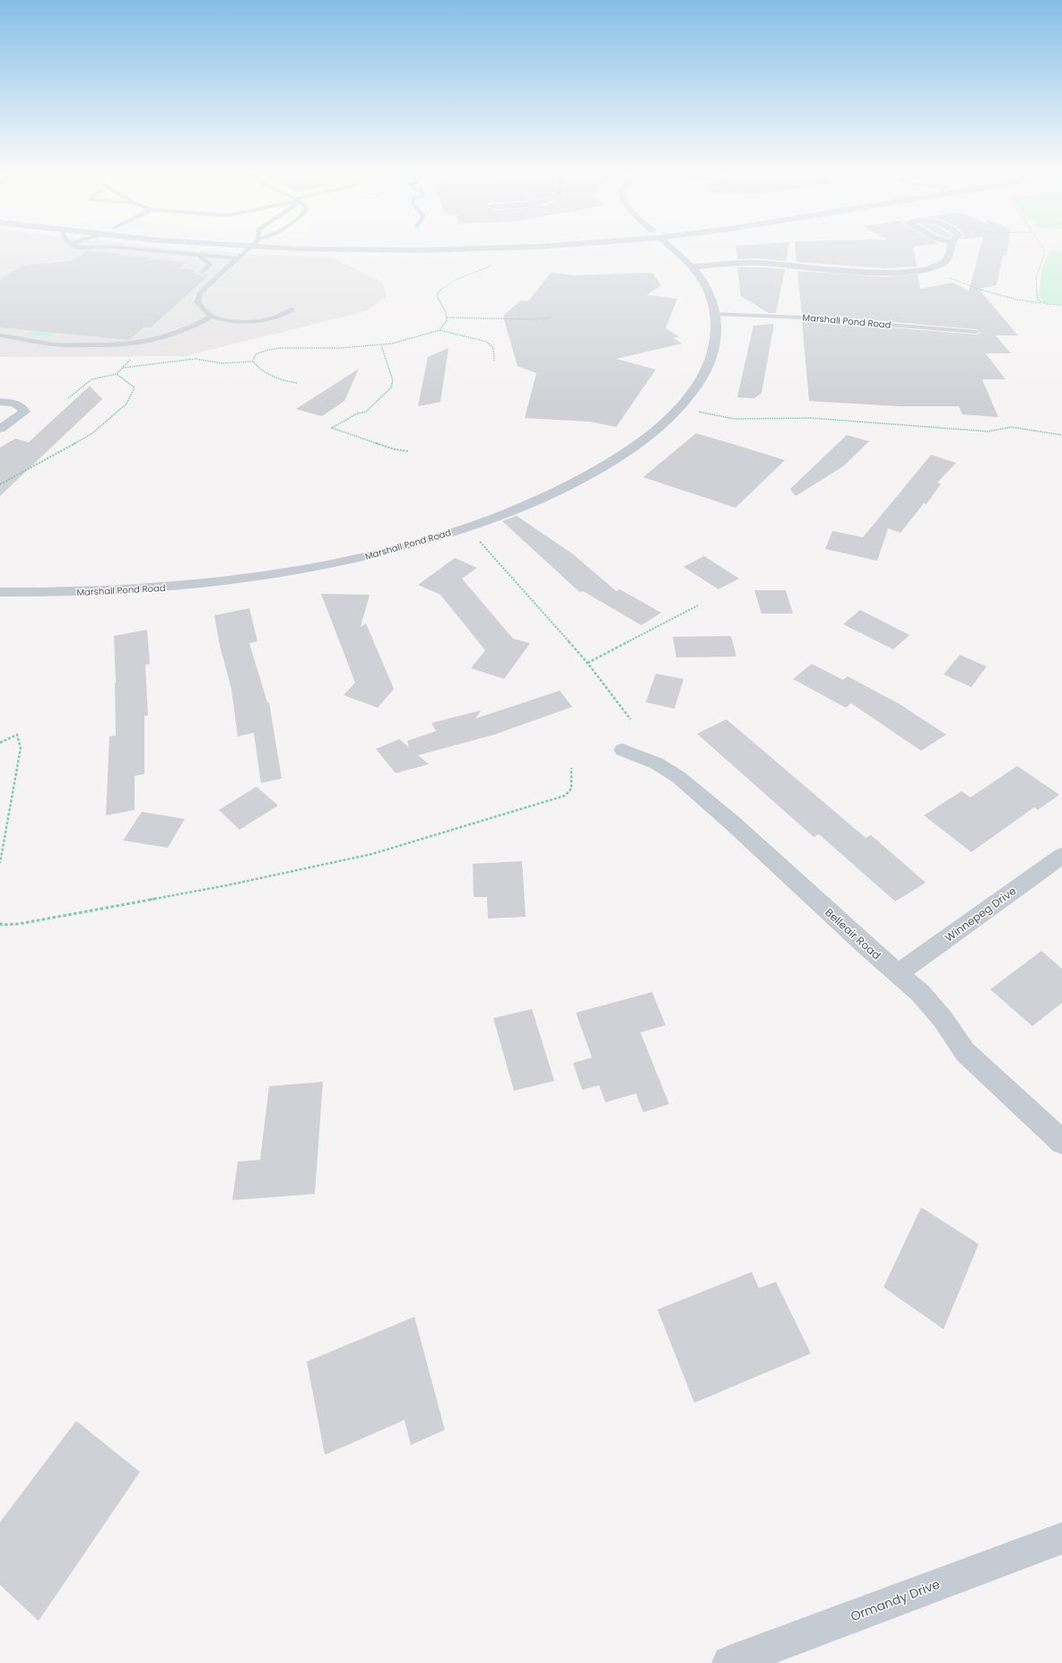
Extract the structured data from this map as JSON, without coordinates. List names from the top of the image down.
{
  "streets": {
    "street": [
      "Marshall Pond Road",
      "Winnepeg Drive",
      "Belleair Road",
      "Ormandy Drive"
    ]
  },
  "crossings": [
    ["Winnepeg Drive", "Belleair Road"]
  ]
}
